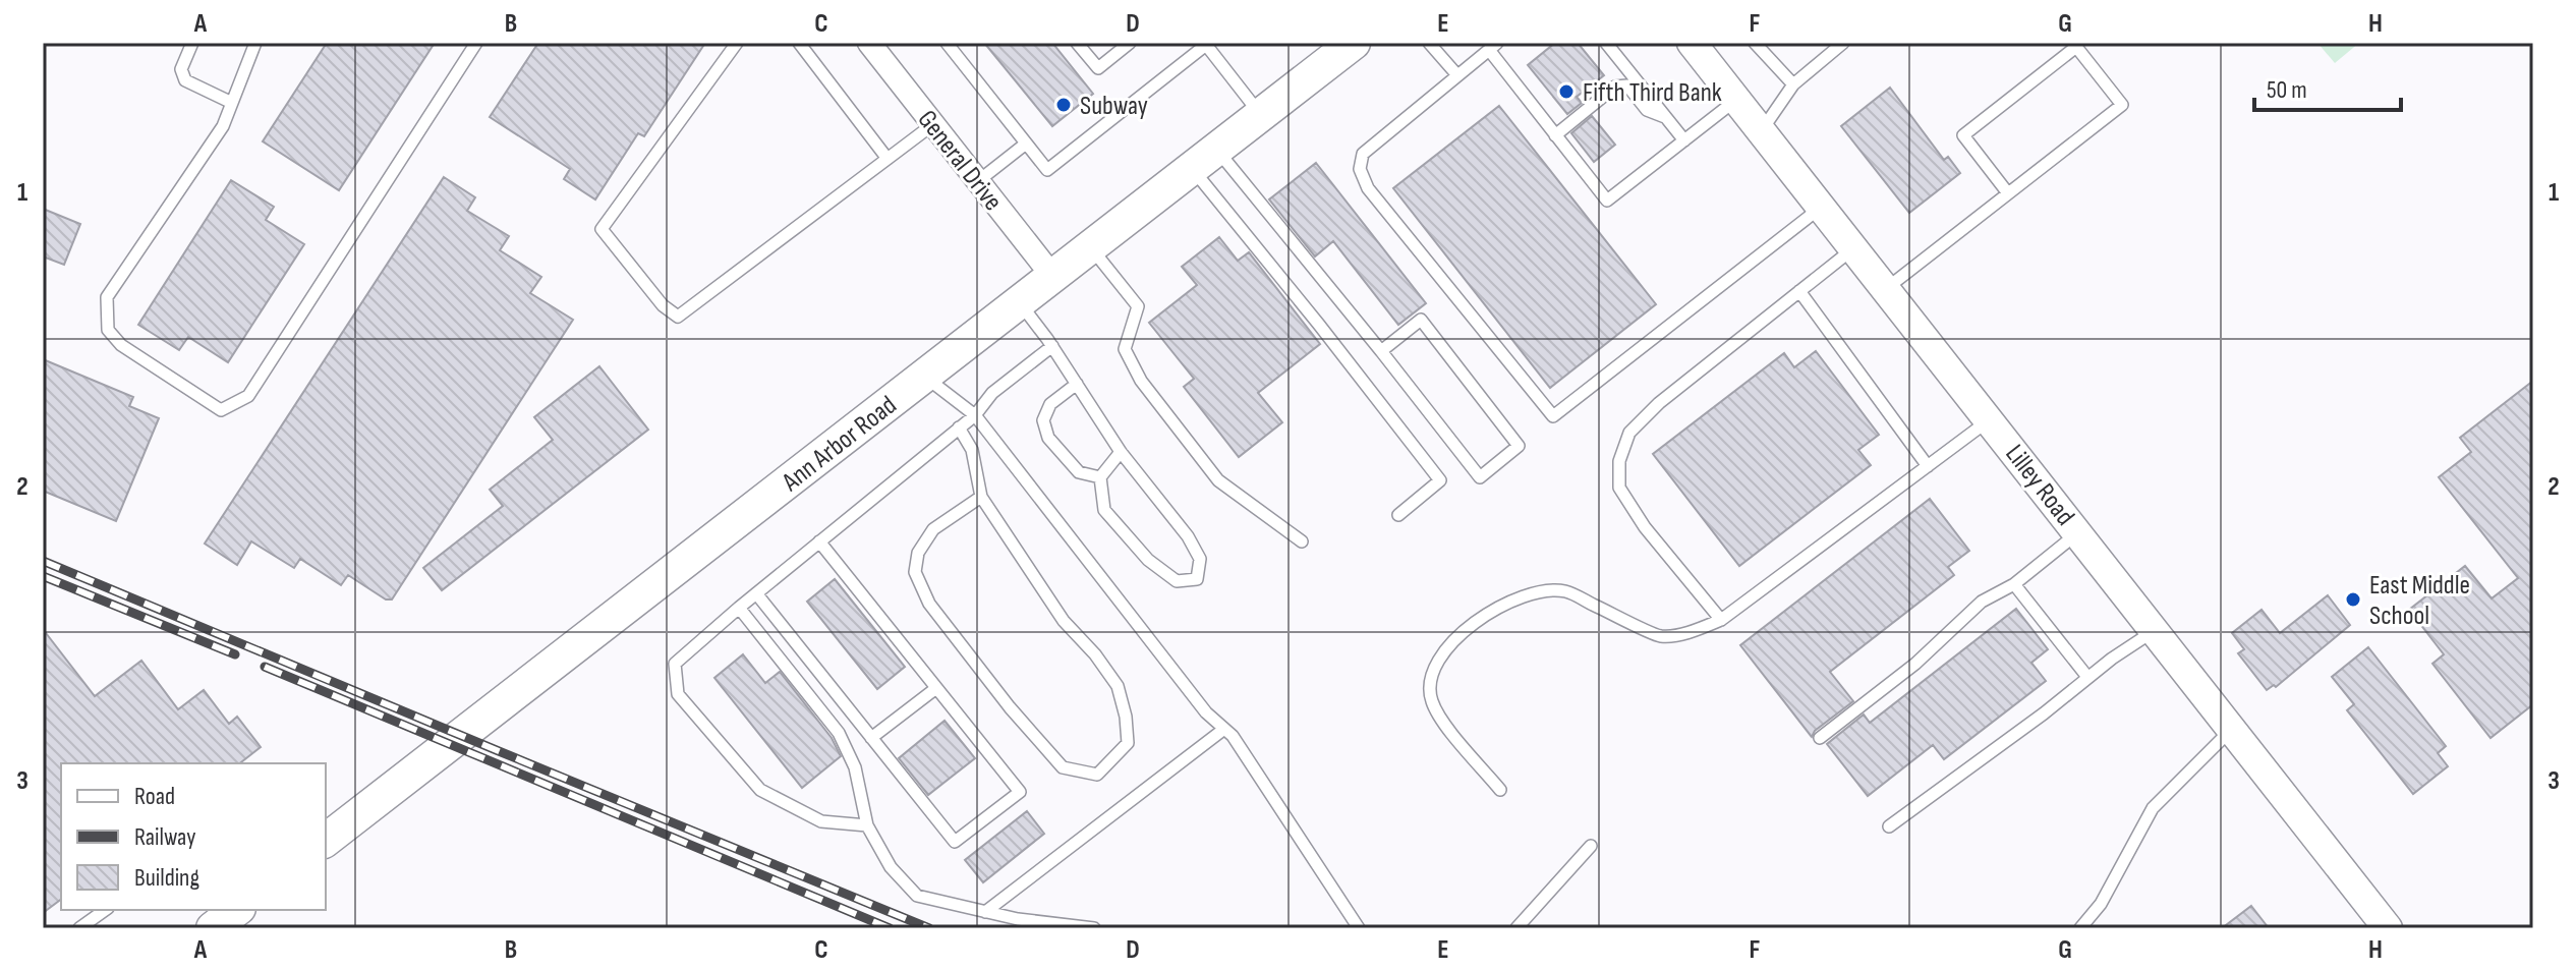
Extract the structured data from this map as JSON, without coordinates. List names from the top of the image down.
{
  "streets": {
    "main road": ["Ann Arbor Road"],
    "street": ["General Drive", "Lilley Road"]
  },
  "crossings": [
    ["General Drive", "Ann Arbor Road"]
  ],
  "places": ["Fifth Third Bank", "Subway", "East Middle School"],
  "legend": ["Road", "Railway", "Building"],
  "scale_bar": "50 m",
  "grid": {
    "columns": [
      "A",
      "B",
      "C",
      "D",
      "E",
      "F",
      "G",
      "H"
    ],
    "rows": ["1", "2", "3"]
  }
}
